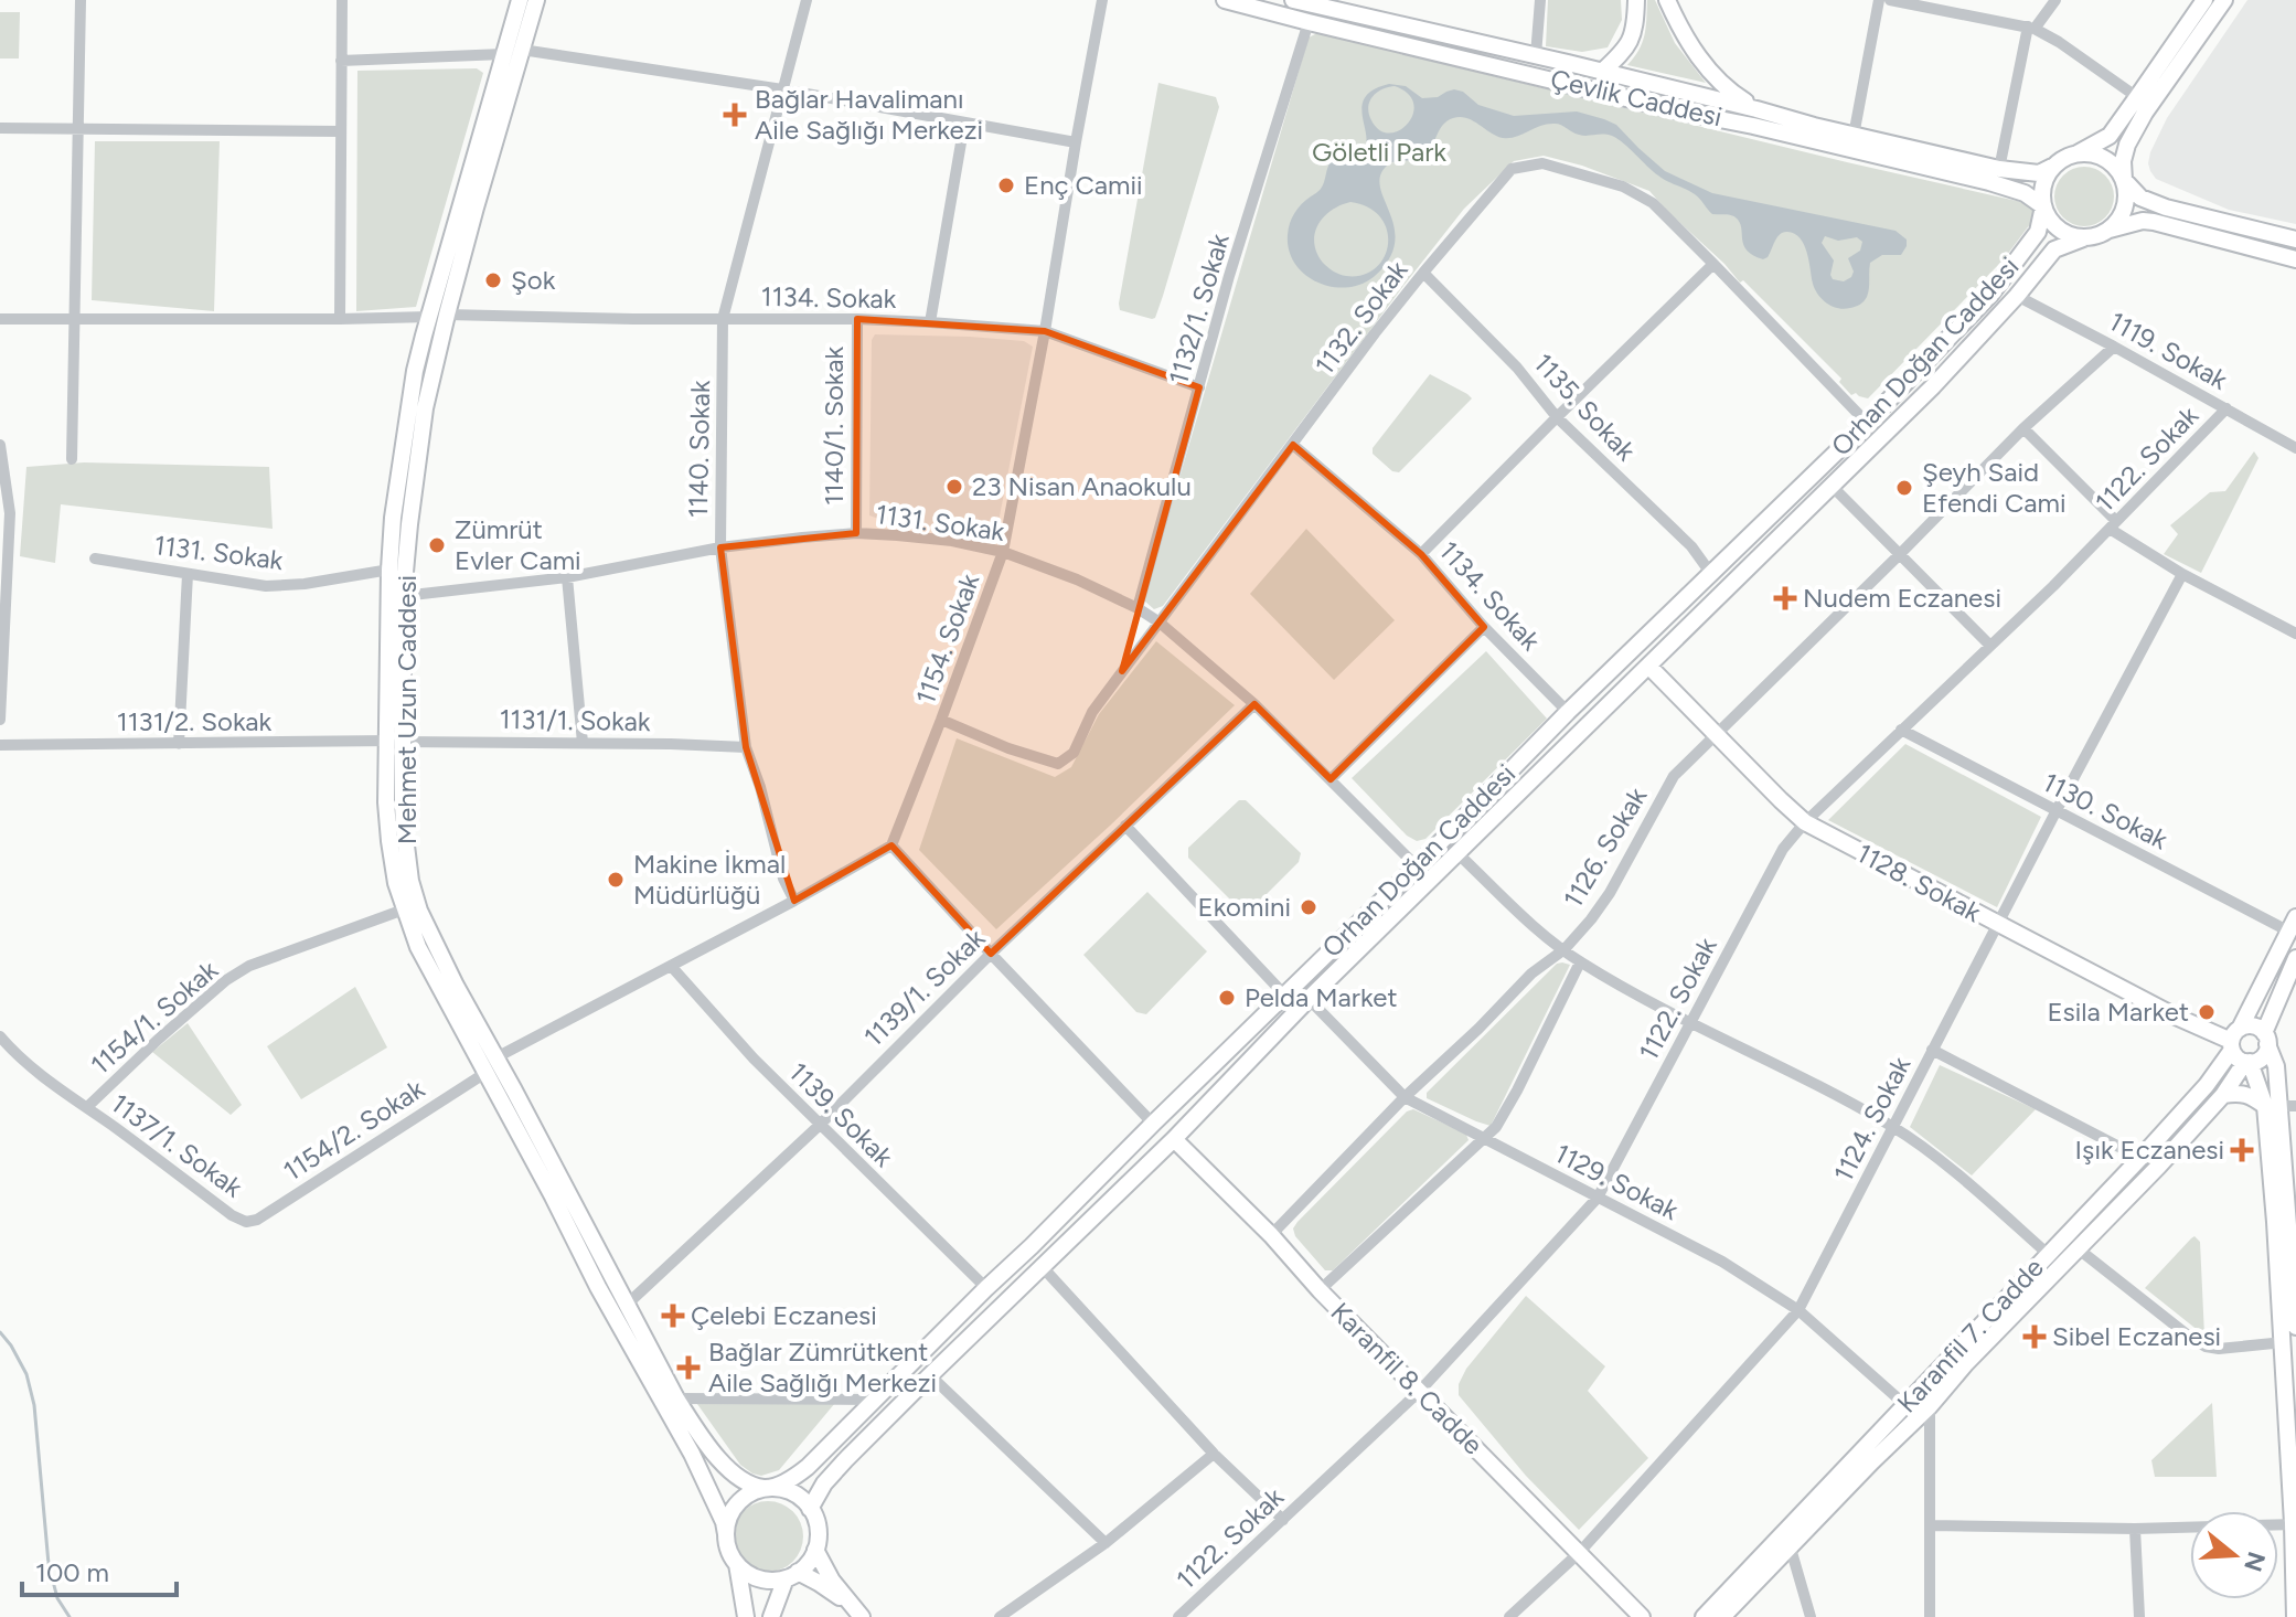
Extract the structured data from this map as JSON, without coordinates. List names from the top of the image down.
{
  "streets": {
    "main road": [
      "Çevlik Caddesi",
      "Orhan Doğan Caddesi",
      "Mehmet Uzun Caddesi",
      "1128. Sokak",
      "Karanfil 7. Cadde",
      "Karanfil 8. Cadde"
    ],
    "street": [
      "1134. Sokak",
      "1132/1. Sokak",
      "1132. Sokak",
      "1119. Sokak",
      "1135. Sokak",
      "1140/1. Sokak",
      "1140. Sokak",
      "1122. Sokak",
      "1131. Sokak",
      "1154. Sokak",
      "1131/1. Sokak",
      "1131/2. Sokak",
      "1130. Sokak",
      "1126. Sokak",
      "1139/1. Sokak",
      "1154/1. Sokak",
      "1139. Sokak",
      "1124. Sokak",
      "1154/2. Sokak",
      "1137/1. Sokak",
      "1129. Sokak"
    ]
  },
  "crossings": [
    ["Çevlik Caddesi", "1132/1. Sokak"],
    ["Çevlik Caddesi", "Orhan Doğan Caddesi"],
    ["1134. Sokak", "1132/1. Sokak"],
    ["1134. Sokak", "1132. Sokak"],
    ["1134. Sokak", "Orhan Doğan Caddesi"],
    ["1134. Sokak", "1140/1. Sokak"],
    ["1134. Sokak", "1140. Sokak"],
    ["1134. Sokak", "1154. Sokak"],
    ["1134. Sokak", "Mehmet Uzun Caddesi"],
    ["1132/1. Sokak", "1131. Sokak"],
    ["1132. Sokak", "Orhan Doğan Caddesi"],
    ["1132. Sokak", "1135. Sokak"],
    ["1132. Sokak", "1131. Sokak"],
    ["1132. Sokak", "1154. Sokak"],
    ["1119. Sokak", "1122. Sokak"],
    ["1119. Sokak", "1126. Sokak"],
    ["Orhan Doğan Caddesi", "1135. Sokak"],
    ["Orhan Doğan Caddesi", "1131. Sokak"],
    ["Orhan Doğan Caddesi", "Mehmet Uzun Caddesi"],
    ["Orhan Doğan Caddesi", "1139. Sokak"],
    ["1140/1. Sokak", "1131. Sokak"],
    ["1140. Sokak", "1131. Sokak"],
    ["1140. Sokak", "1131/1. Sokak"],
    ["1122. Sokak", "1130. Sokak"],
    ["1122. Sokak", "1128. Sokak"],
    ["1122. Sokak", "1129. Sokak"],
    ["1122. Sokak", "Karanfil 8. Cadde"],
    ["1131. Sokak", "1154. Sokak"],
    ["1131. Sokak", "Mehmet Uzun Caddesi"],
    ["1131. Sokak", "1139/1. Sokak"],
    ["Mehmet Uzun Caddesi", "1131/1. Sokak"],
    ["Mehmet Uzun Caddesi", "1131/2. Sokak"],
    ["Mehmet Uzun Caddesi", "1139/1. Sokak"],
    ["1131/1. Sokak", "1131/2. Sokak"],
    ["1130. Sokak", "1124. Sokak"],
    ["1130. Sokak", "Karanfil 7. Cadde"],
    ["1126. Sokak", "1128. Sokak"],
    ["1126. Sokak", "1129. Sokak"],
    ["1126. Sokak", "Karanfil 8. Cadde"],
    ["1128. Sokak", "1124. Sokak"],
    ["1128. Sokak", "Karanfil 7. Cadde"],
    ["1139/1. Sokak", "1139. Sokak"],
    ["1154/1. Sokak", "1137/1. Sokak"],
    ["1124. Sokak", "1129. Sokak"],
    ["1124. Sokak", "Karanfil 8. Cadde"],
    ["1154/2. Sokak", "1137/1. Sokak"],
    ["1129. Sokak", "Karanfil 7. Cadde"]
  ],
  "parks": ["Göletli Park"],
  "places": {
    "health": [
      "Bağlar Havalimanı Aile Sağlığı Merkezi",
      "Nudem Eczanesi",
      "Işık Eczanesi",
      "Çelebi Eczanesi",
      "Sibel Eczanesi",
      "Bağlar Zümrütkent Aile Sağlığı Merkezi"
    ],
    "other": [
      "Enç Camii",
      "Şok",
      "23 Nisan Anaokulu",
      "Şeyh Said Efendi Cami",
      "Zümrüt Evler Cami",
      "Makine İkmal Müdürlüğü",
      "Ekomini",
      "Pelda Market",
      "Esila Market"
    ]
  },
  "scale_bar": "100 m",
  "north": "right"
}
